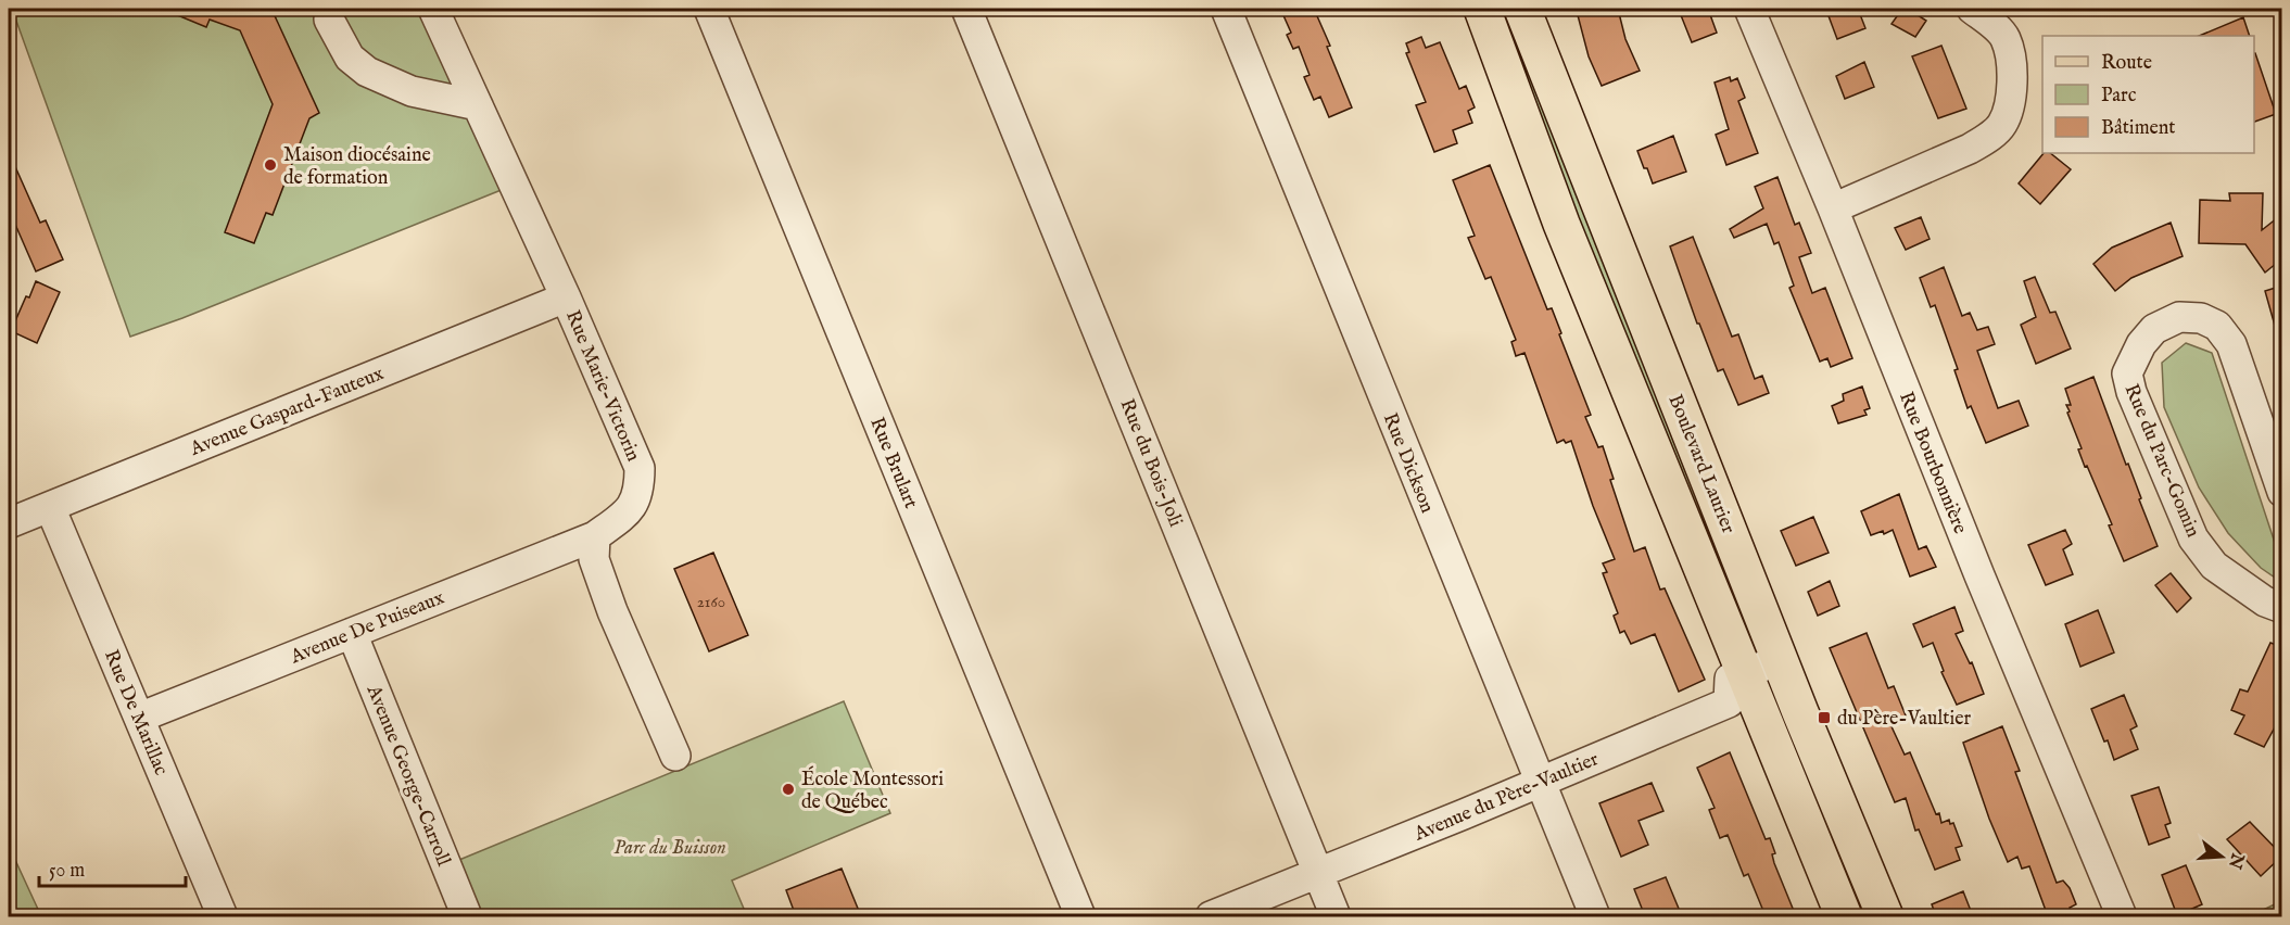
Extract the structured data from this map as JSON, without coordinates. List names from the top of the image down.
{
  "streets": {
    "main road": ["Boulevard Laurier"],
    "street": [
      "Rue Marie-Victorin",
      "Avenue Gaspard-Fauteux",
      "Rue du Parc-Gomin",
      "Rue Brulart",
      "Rue du Bois-Joli",
      "Rue Dickson",
      "Rue Bourbonnière",
      "Avenue De Puiseaux",
      "Rue De Marillac",
      "Avenue George-Carroll",
      "Avenue du Père-Vaultier"
    ]
  },
  "crossings": [
    ["Rue Marie-Victorin", "Avenue Gaspard-Fauteux"],
    ["Rue Marie-Victorin", "Avenue De Puiseaux"],
    ["Avenue Gaspard-Fauteux", "Rue De Marillac"],
    ["Rue du Bois-Joli", "Avenue du Père-Vaultier"],
    ["Rue Dickson", "Avenue du Père-Vaultier"],
    ["Boulevard Laurier", "Avenue du Père-Vaultier"],
    ["Avenue De Puiseaux", "Rue De Marillac"],
    ["Avenue De Puiseaux", "Avenue George-Carroll"]
  ],
  "parks": ["Parc du Buisson"],
  "places": {
    "other": ["Maison diocésaine de formation", "École Montessori de Québec"],
    "transit": ["du Père-Vaultier"]
  },
  "house_numbers": ["2160"],
  "legend": ["Route", "Parc", "Bâtiment"],
  "scale_bar": "50 m",
  "north": "right"
}
